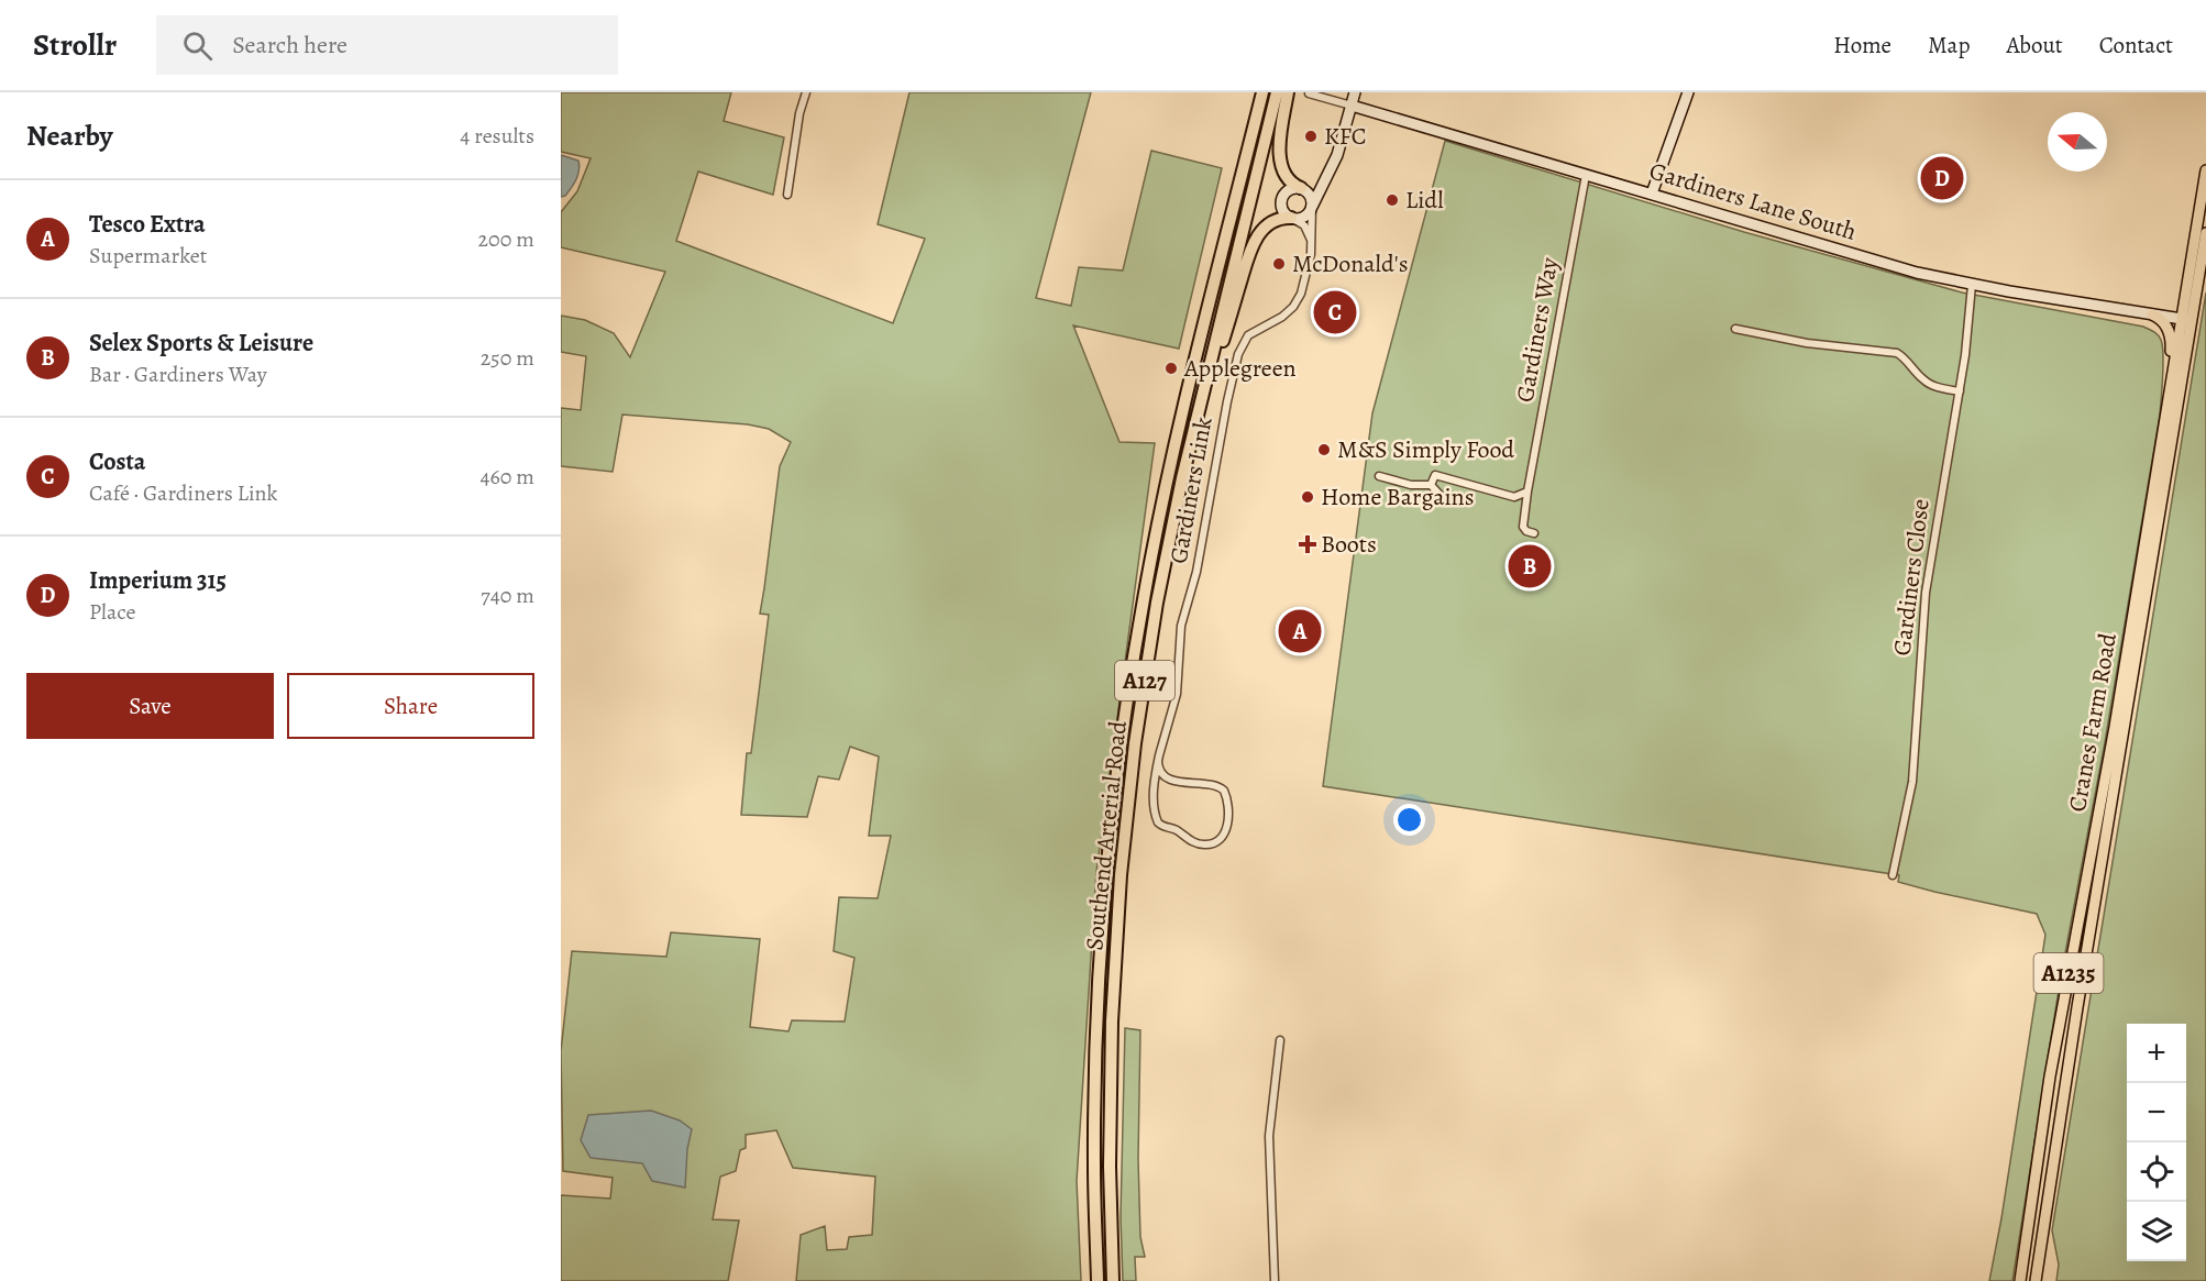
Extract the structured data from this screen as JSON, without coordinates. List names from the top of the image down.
{
  "streets": {
    "highway": ["A127", "Southend Arterial Road"],
    "main road": ["Cranes Farm Road", "A1235"],
    "street": [
      "Gardiners Lane South",
      "Gardiners Way",
      "Gardiners Link",
      "Gardiners Close"
    ]
  },
  "crossings": [
    ["Gardiners Lane South", "Gardiners Way"],
    ["Gardiners Lane South", "Gardiners Close"],
    ["Gardiners Lane South", "Cranes Farm Road"],
    ["Gardiners Lane South", "A1235"],
    ["Gardiners Link", "A127"],
    ["A127", "Southend Arterial Road"],
    ["Cranes Farm Road", "A1235"]
  ],
  "places": {
    "other": [
      "KFC",
      "Lidl",
      "McDonald's",
      "Applegreen",
      "M&S Simply Food",
      "Home Bargains"
    ],
    "health": ["Boots"]
  },
  "north": "left",
  "page": {
    "header": "Strollr",
    "search": "Search here",
    "nav": [
      "Home",
      "Map",
      "About",
      "Contact"
    ],
    "heading": ["Nearby", "4 results"],
    "pins": [
      "D",
      "C",
      "B",
      "A"
    ],
    "list": [
      {
        "mark": "A",
        "name": "Tesco Extra",
        "note": "Supermarket",
        "value": "200 m"
      },
      {
        "mark": "B",
        "name": "Selex Sports & Leisure",
        "note": "Bar · Gardiners Way",
        "value": "250 m"
      },
      {
        "mark": "C",
        "name": "Costa",
        "note": "Café · Gardiners Link",
        "value": "460 m"
      },
      {
        "mark": "D",
        "name": "Imperium 315",
        "note": "Place",
        "value": "740 m"
      }
    ],
    "buttons": ["Save", "Share"],
    "map_buttons": ["+", "−"]
  }
}
